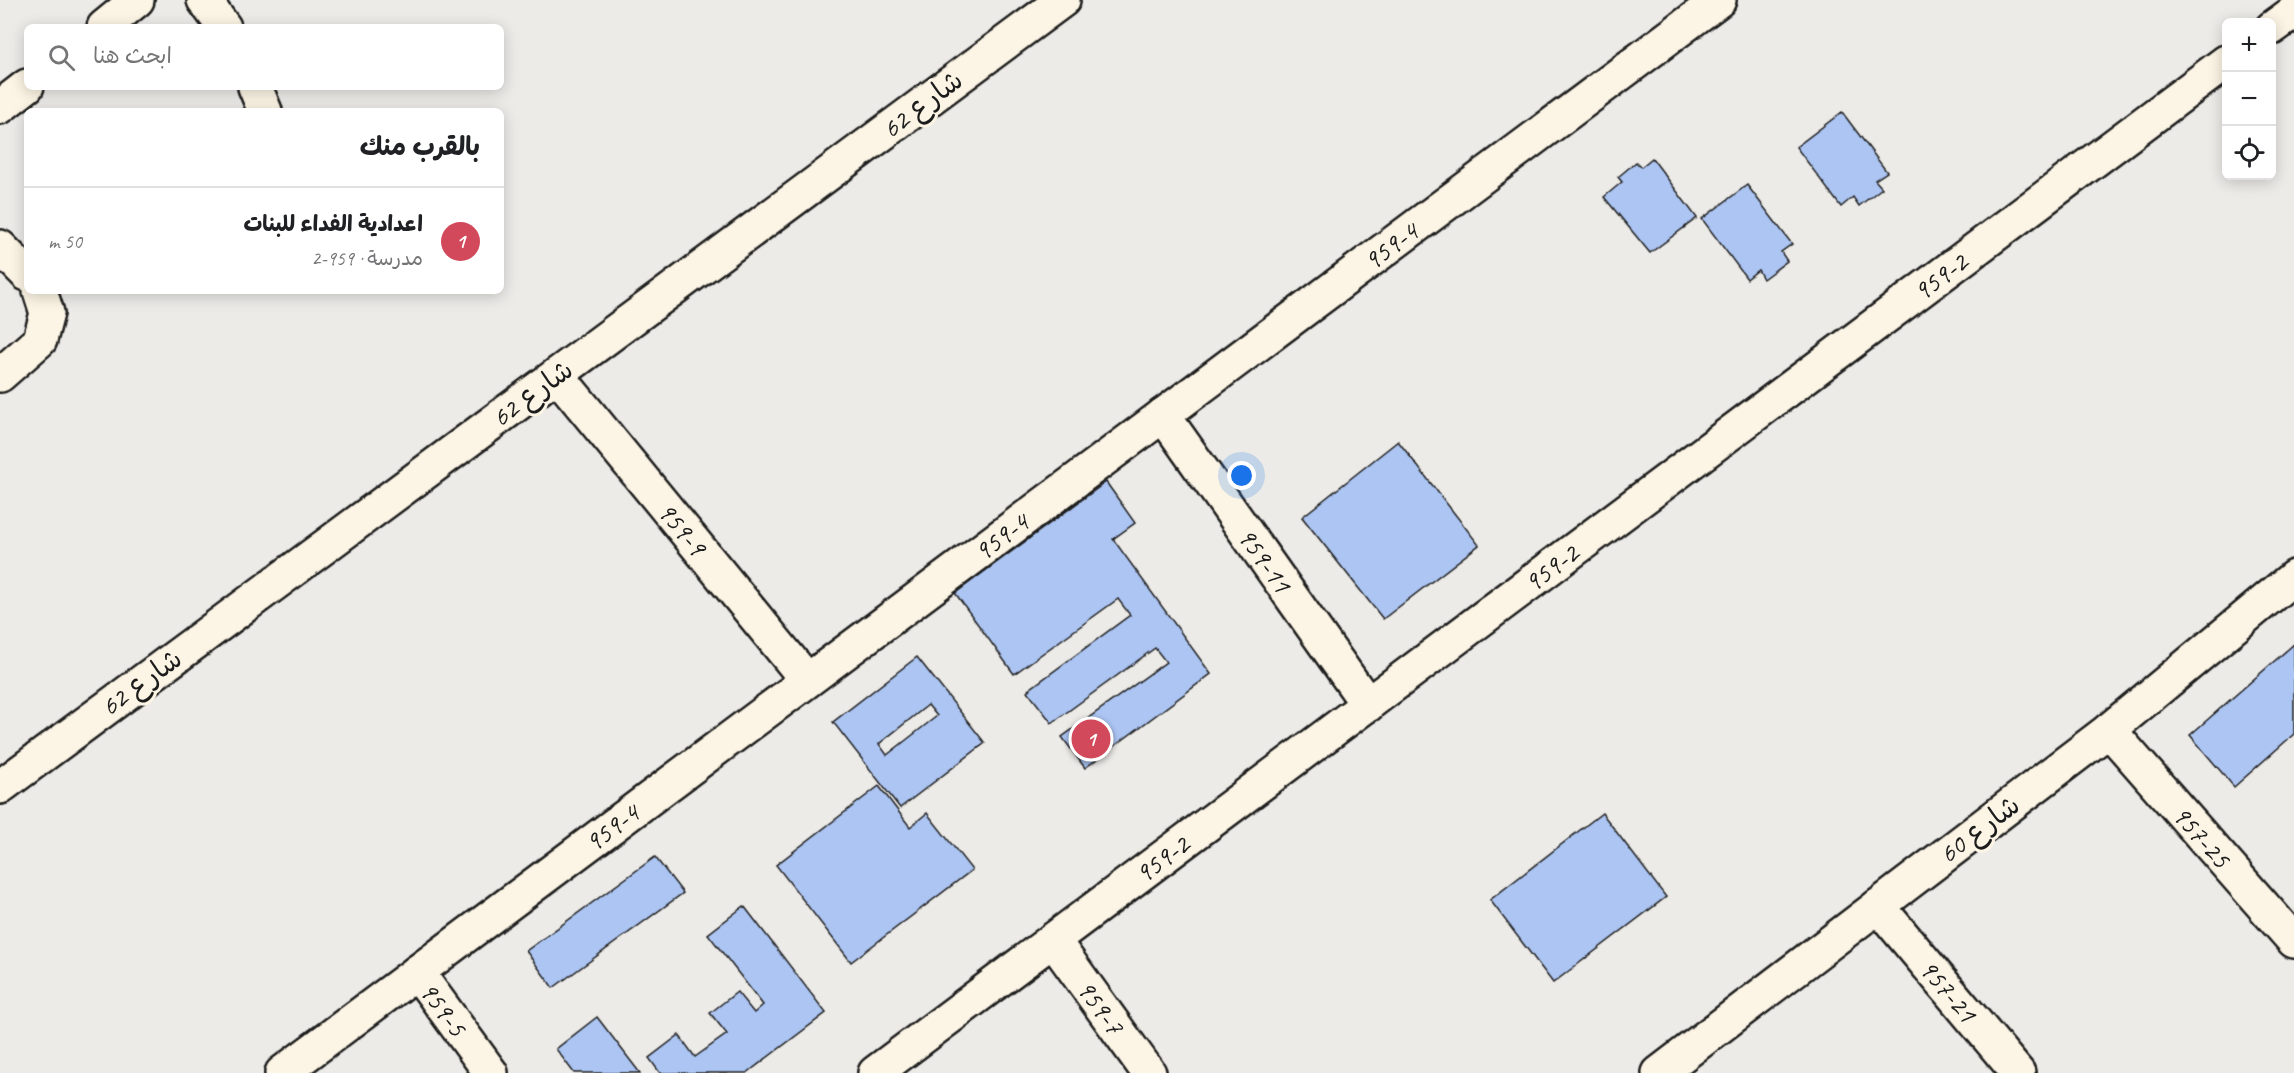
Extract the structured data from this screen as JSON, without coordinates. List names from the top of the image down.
{
  "streets": {
    "street": [
      "شارع 62",
      "959-4",
      "959-2",
      "959-9",
      "959-11",
      "شارع 60",
      "957-25",
      "957-21",
      "959-7",
      "959-5"
    ]
  },
  "crossings": [
    ["شارع 62", "959-9"],
    ["959-4", "959-9"],
    ["959-4", "959-11"],
    ["959-4", "959-5"],
    ["959-2", "959-11"],
    ["959-2", "959-7"],
    ["شارع 60", "957-25"],
    ["شارع 60", "957-21"]
  ],
  "page": {
    "map_buttons": ["+", "−"],
    "search": "ابحث هنا",
    "heading": "بالقرب منك",
    "list": [
      {
        "mark": "1",
        "name": "اعدادية الفداء للبنات",
        "note": "مدرسة · 959-2",
        "value": "50 m"
      }
    ],
    "pins": "1"
  }
}
